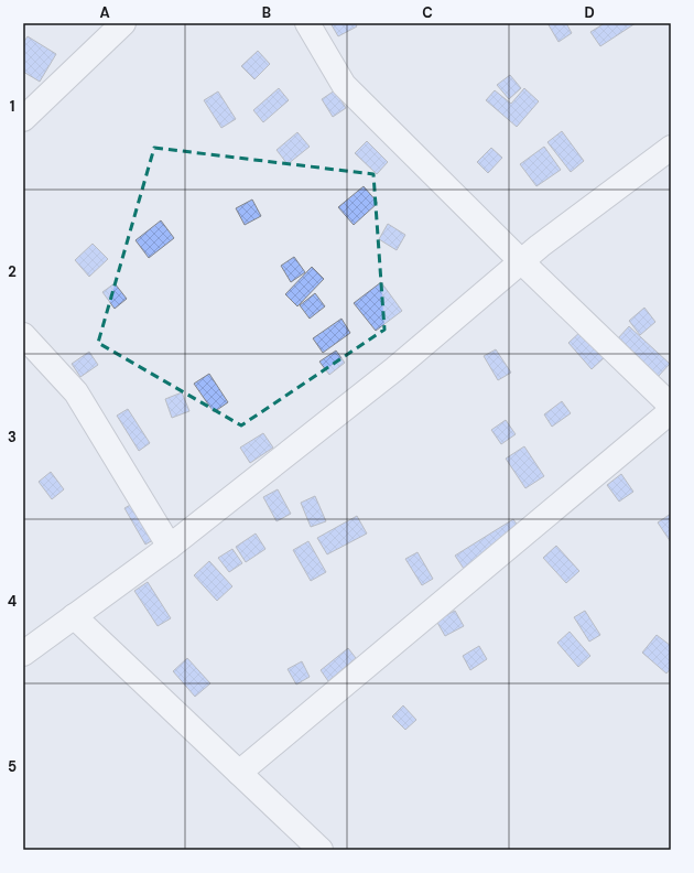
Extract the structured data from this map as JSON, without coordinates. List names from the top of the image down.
{
  "grid": {
    "columns": [
      "A",
      "B",
      "C",
      "D"
    ],
    "rows": [
      "1",
      "2",
      "3",
      "4",
      "5"
    ]
  }
}
